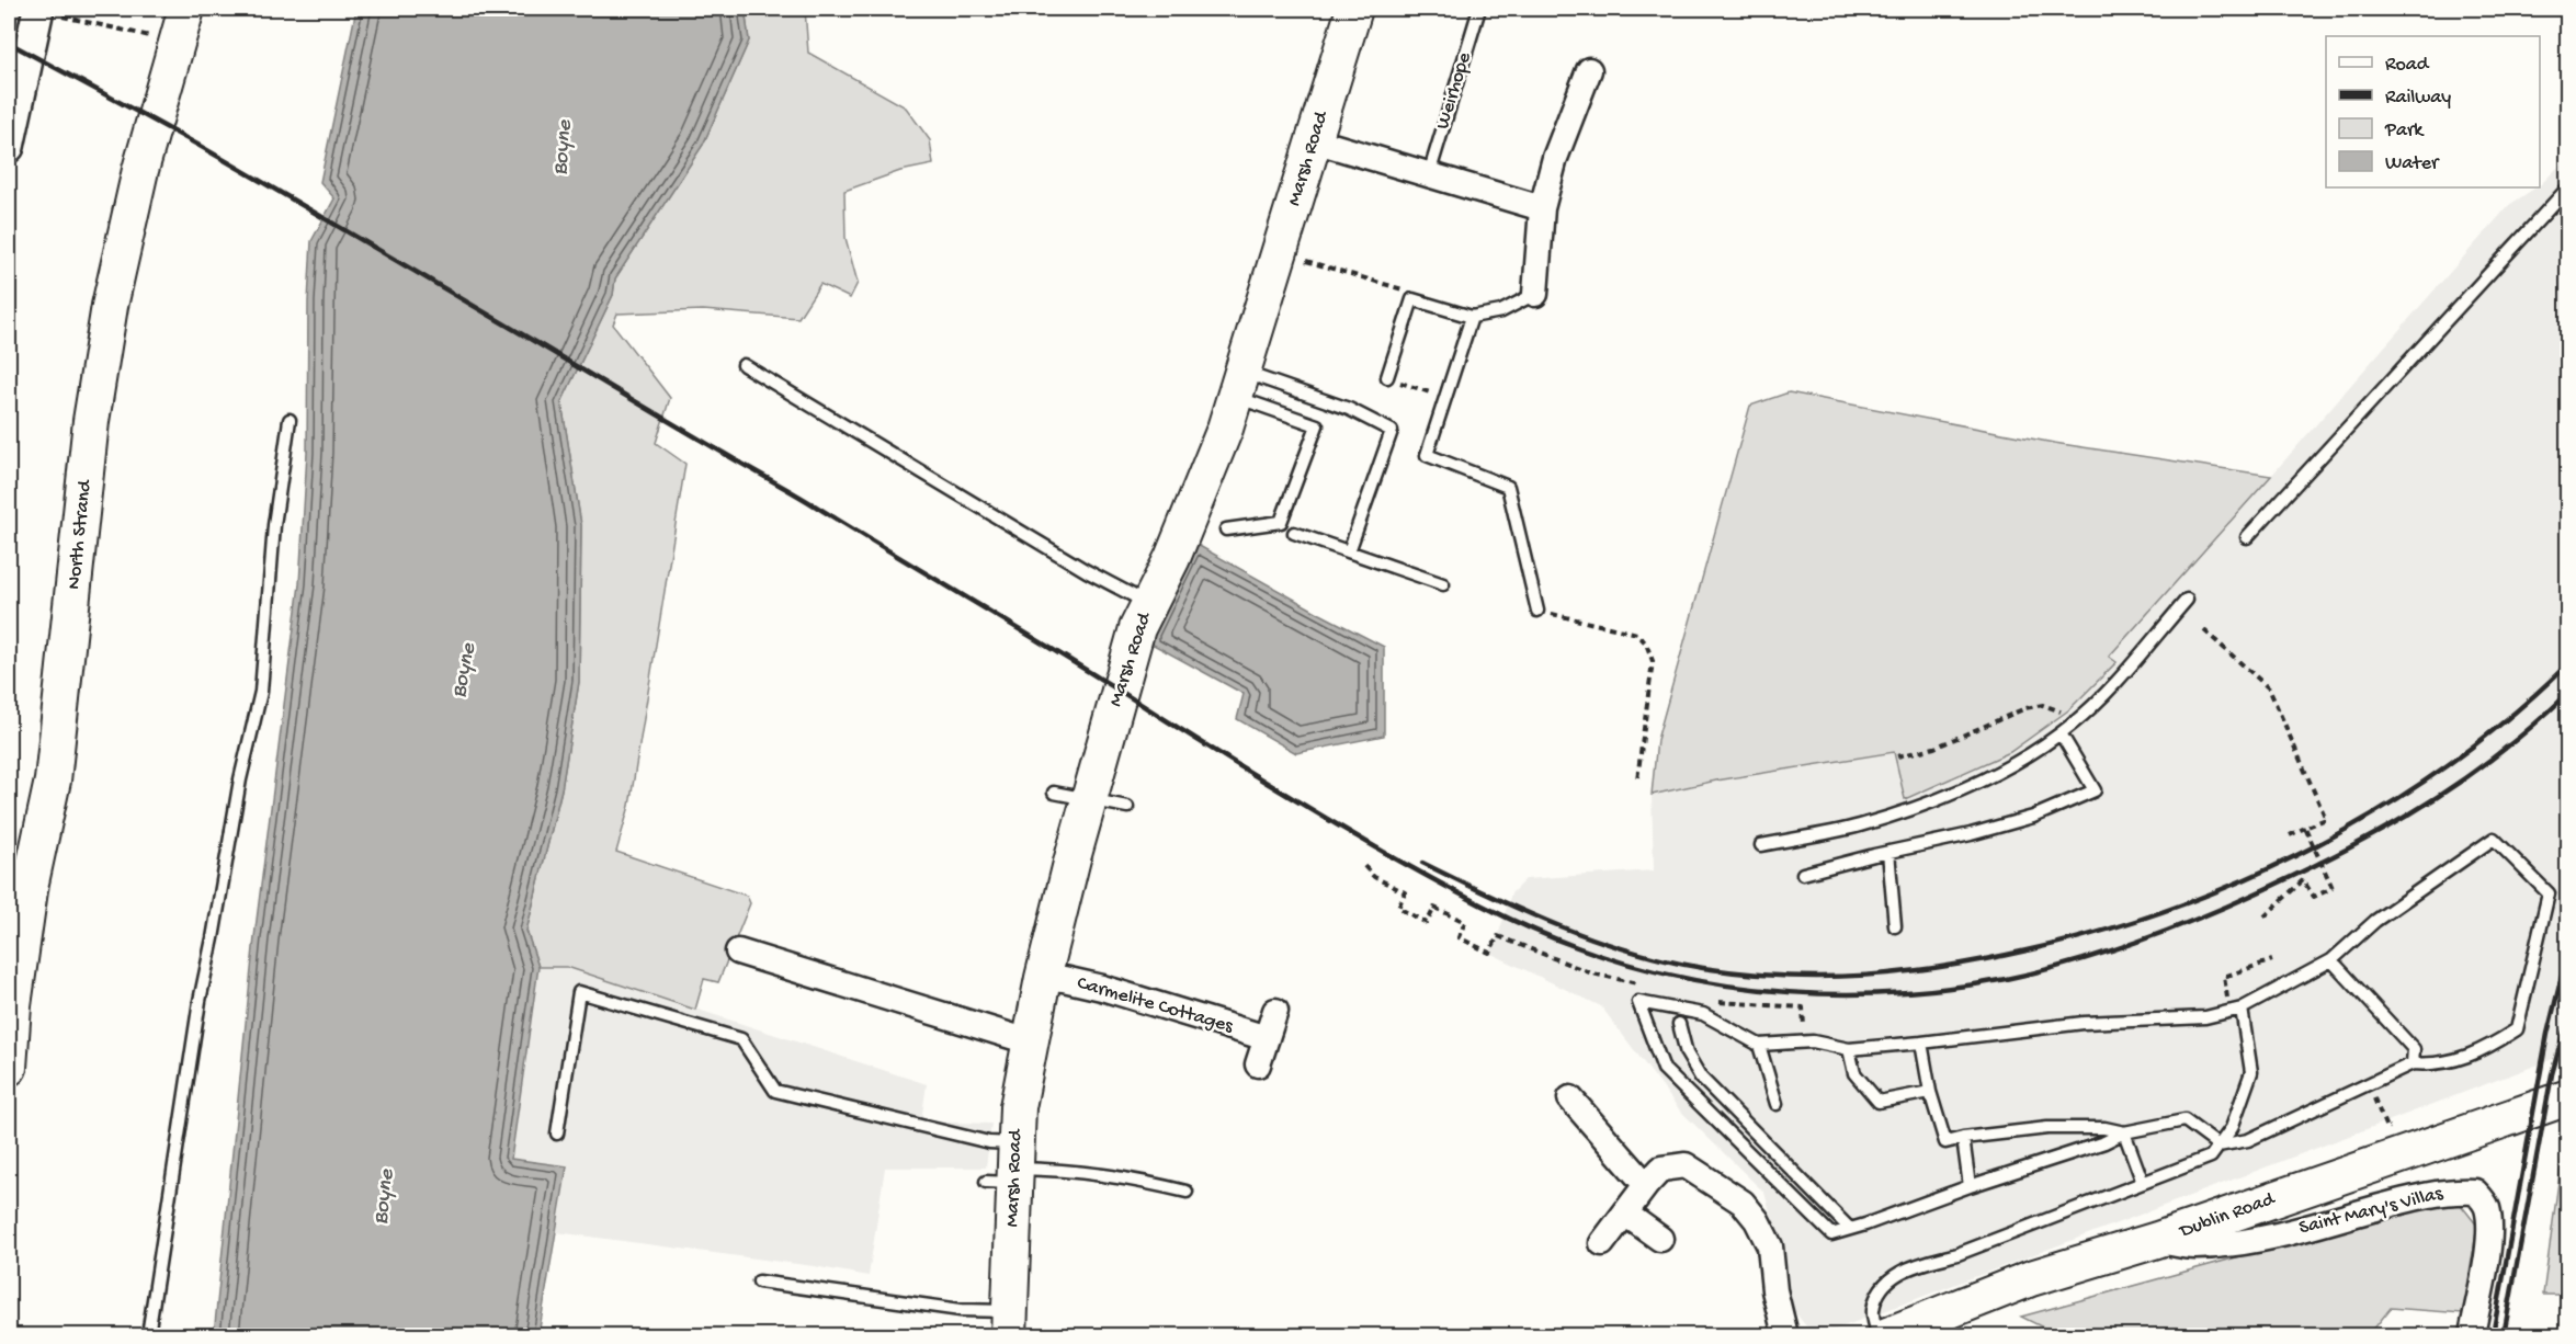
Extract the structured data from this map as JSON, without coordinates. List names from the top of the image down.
{
  "streets": {
    "main road": ["Marsh Road", "North Strand", "Dublin Road"],
    "street": ["Carmelite Cottages", "Saint Mary's Villas"],
    "lane": ["Weirhope"]
  },
  "crossings": [
    ["Marsh Road", "Carmelite Cottages"],
    ["Saint Mary's Villas", "Dublin Road"]
  ],
  "water": ["Boyne"],
  "legend": [
    "Road",
    "Railway",
    "Park",
    "Water"
  ]
}
